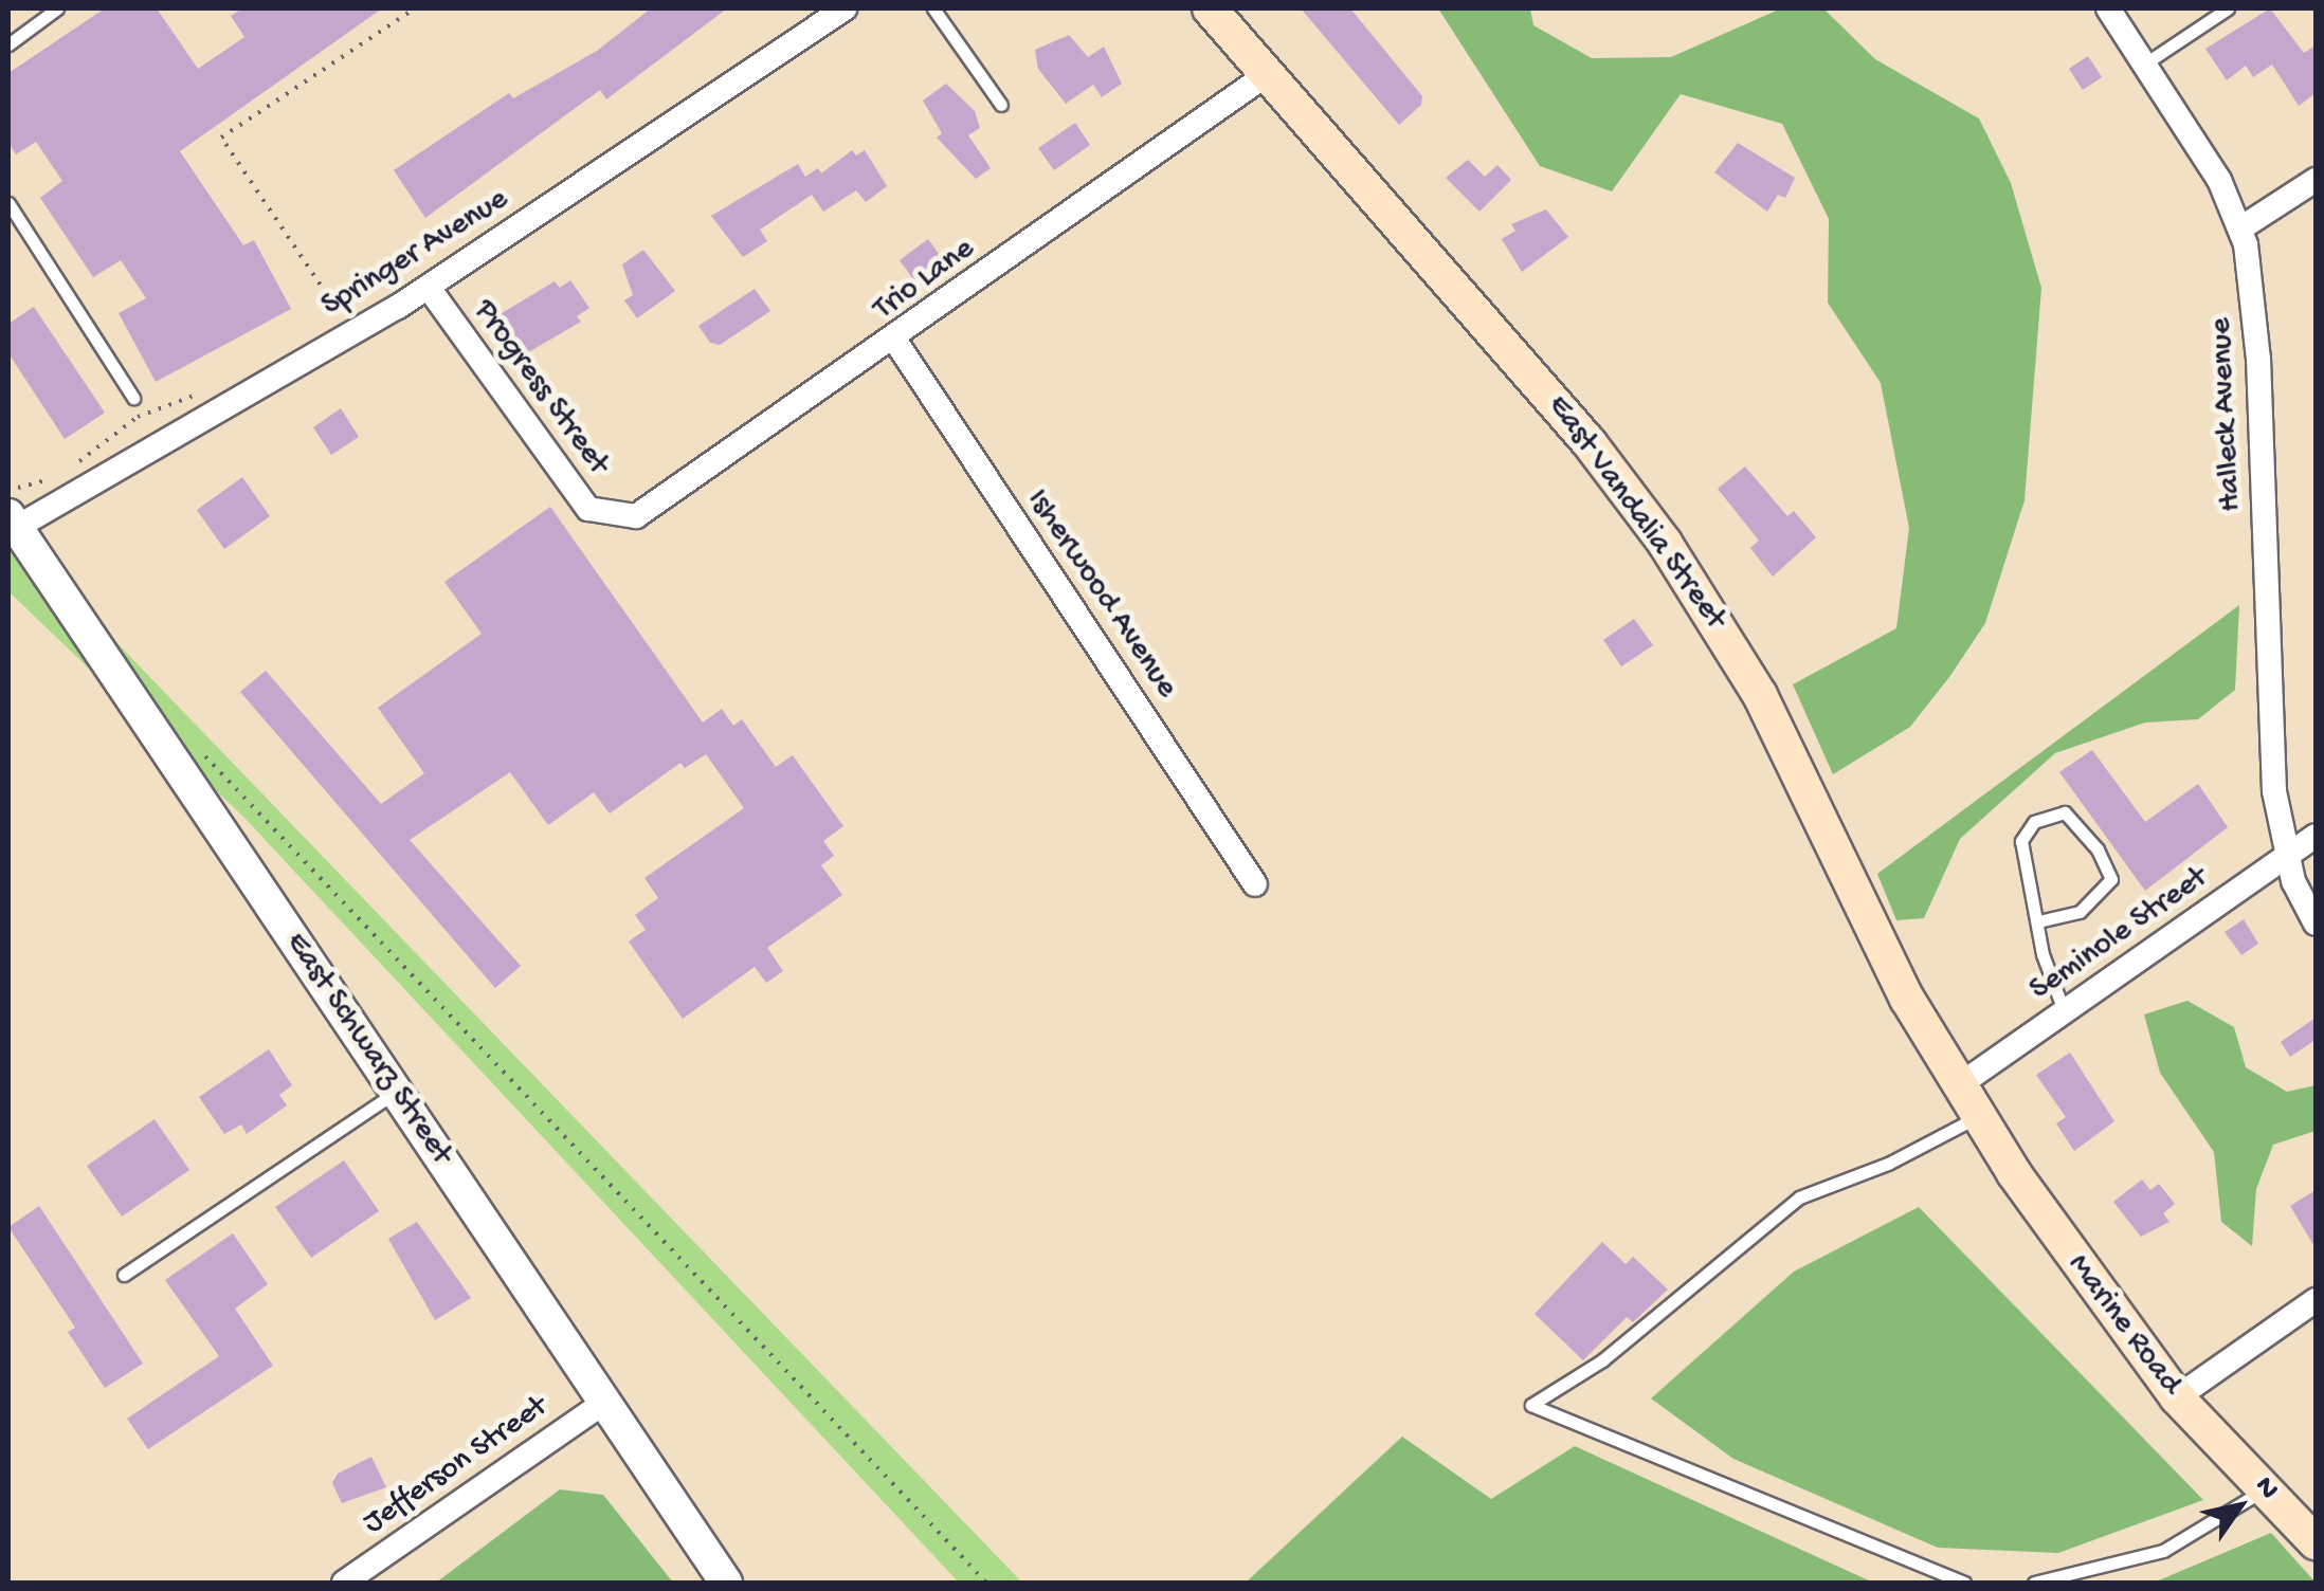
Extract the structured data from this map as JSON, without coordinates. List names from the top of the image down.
{
  "streets": {
    "main road": ["East Vandalia Street", "Marine Road"],
    "street": [
      "Springer Avenue",
      "Trio Lane",
      "Progress Street",
      "Halleck Avenue",
      "Isherwood Avenue",
      "Seminole Street",
      "East Schwarz Street",
      "Jefferson Street"
    ]
  },
  "crossings": [
    ["Springer Avenue", "Progress Street"],
    ["Springer Avenue", "East Schwarz Street"],
    ["Trio Lane", "Progress Street"],
    ["Trio Lane", "East Vandalia Street"],
    ["Trio Lane", "Isherwood Avenue"],
    ["Halleck Avenue", "Seminole Street"],
    ["East Vandalia Street", "Seminole Street"],
    ["East Vandalia Street", "Marine Road"],
    ["Seminole Street", "Marine Road"],
    ["East Schwarz Street", "Jefferson Street"]
  ],
  "north": "top right"
}
